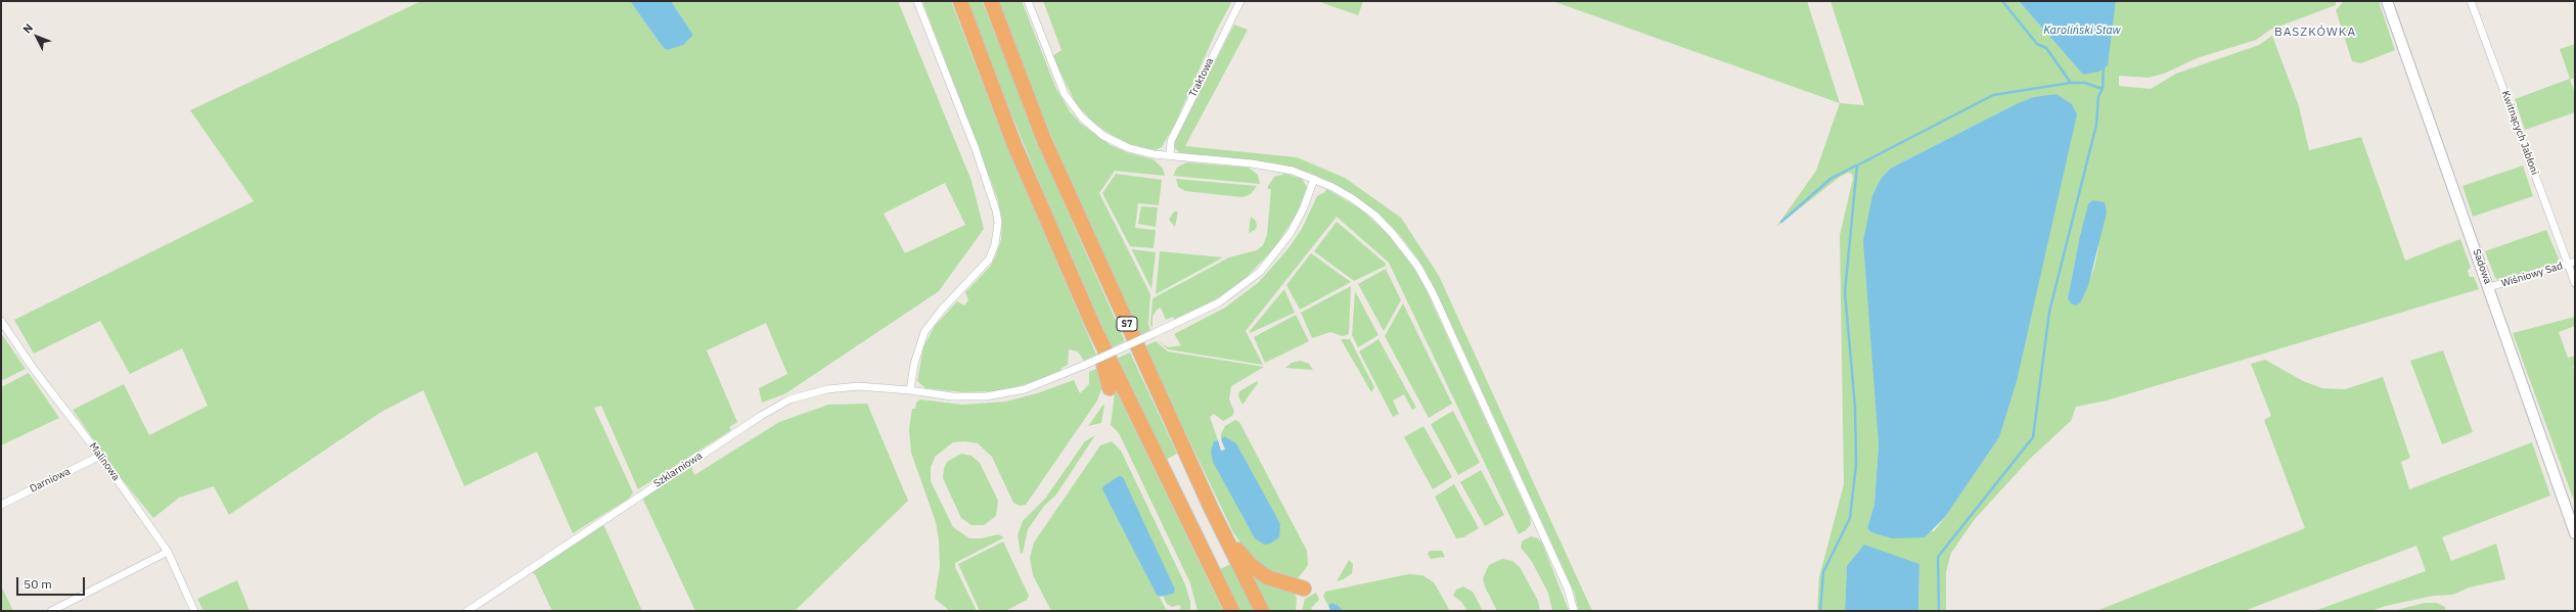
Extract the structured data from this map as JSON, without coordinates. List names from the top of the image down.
{
  "streets": {
    "highway": ["S7"],
    "street": [
      "Traktowa",
      "Kwitnących Jabłoni",
      "Sadowa",
      "Wiśniowy Sad",
      "Malinowa",
      "Szklarniowa",
      "Darniowa"
    ]
  },
  "crossings": [
    ["Kwitnących Jabłoni", "Wiśniowy Sad"],
    ["Sadowa", "Wiśniowy Sad"],
    ["Malinowa", "Darniowa"]
  ],
  "districts": ["BASZKÓWKA"],
  "water": ["Karoliński Staw"],
  "scale_bar": "50 m",
  "north": "top left"
}
